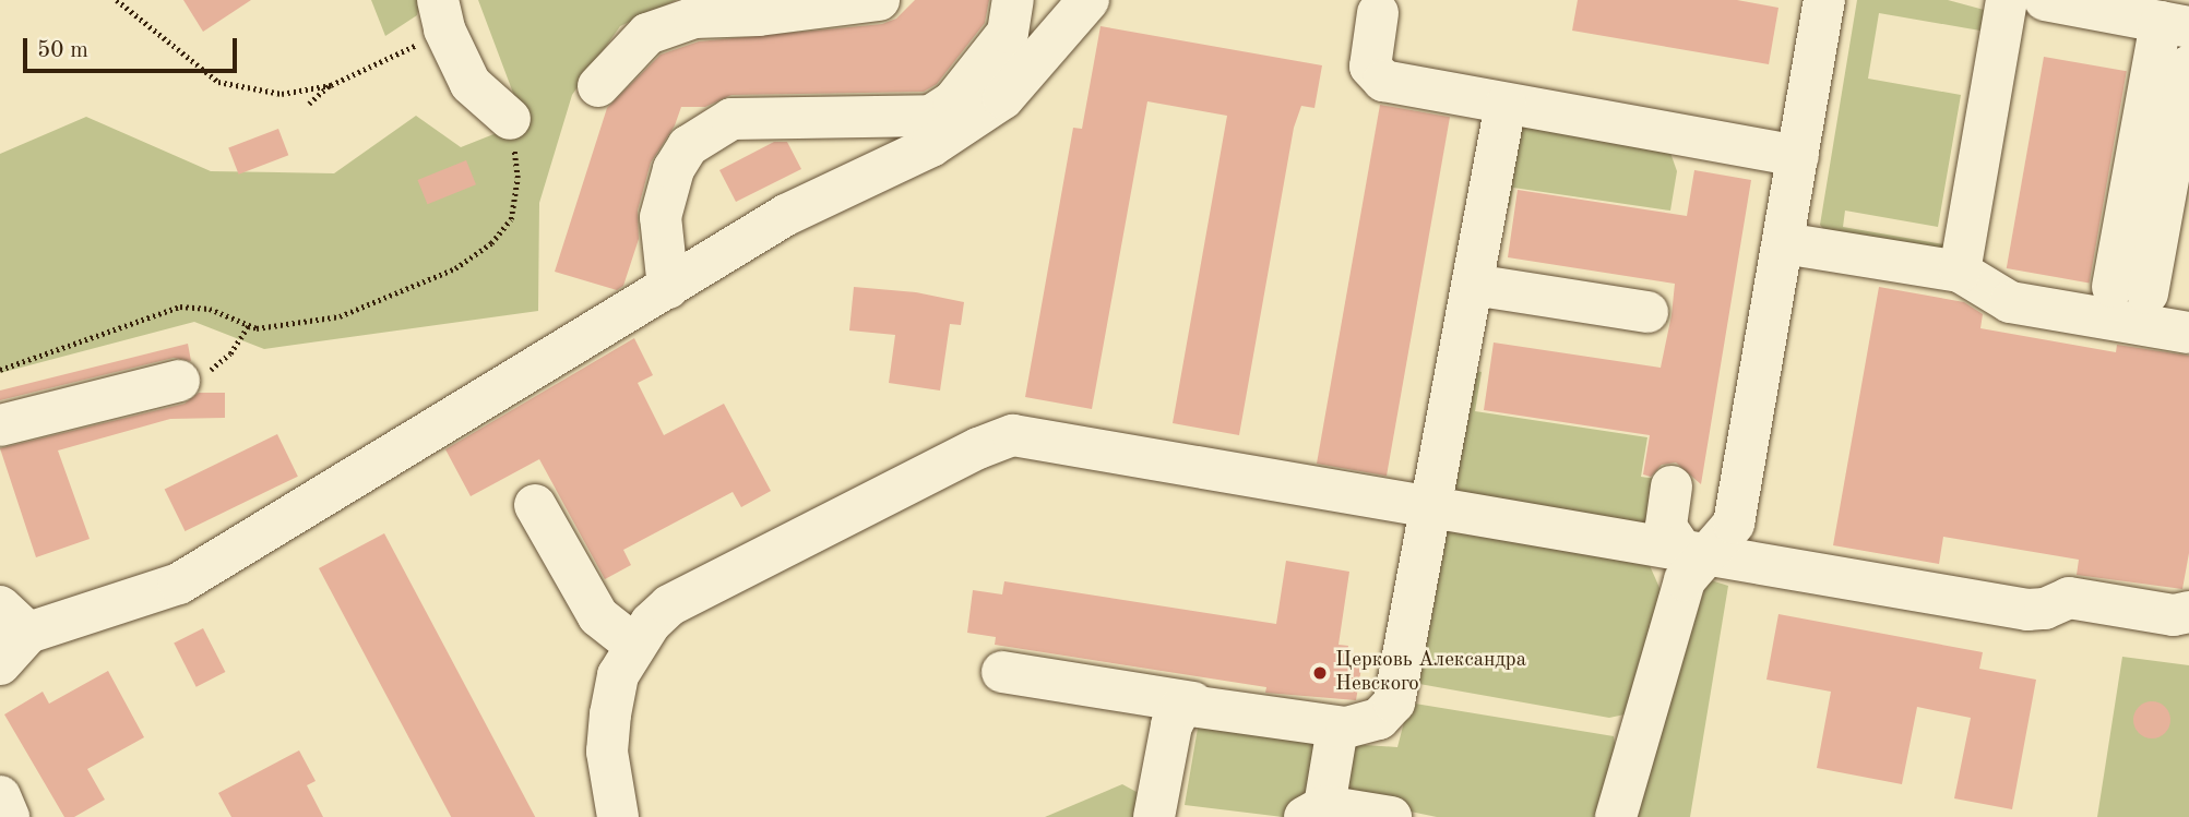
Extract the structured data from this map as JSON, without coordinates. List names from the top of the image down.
{
  "places": ["Церковь Александра Невского"],
  "scale_bar": "50 m"
}
